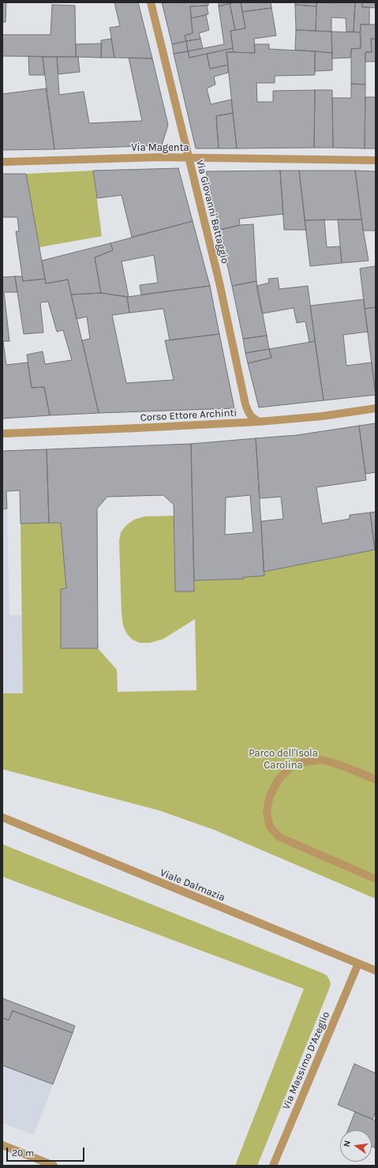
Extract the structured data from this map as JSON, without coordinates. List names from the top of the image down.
{
  "streets": {
    "street": [
      "Via Magenta",
      "Via Giovanni Battaggio",
      "Corso Ettore Archinti",
      "Viale Dalmazia",
      "Via Massimo D’Azeglio"
    ]
  },
  "crossings": [
    ["Via Magenta", "Via Giovanni Battaggio"],
    ["Via Giovanni Battaggio", "Corso Ettore Archinti"],
    ["Viale Dalmazia", "Via Massimo D’Azeglio"]
  ],
  "parks": ["Parco dell'Isola Carolina"],
  "scale_bar": "20 m",
  "north": "left"
}
